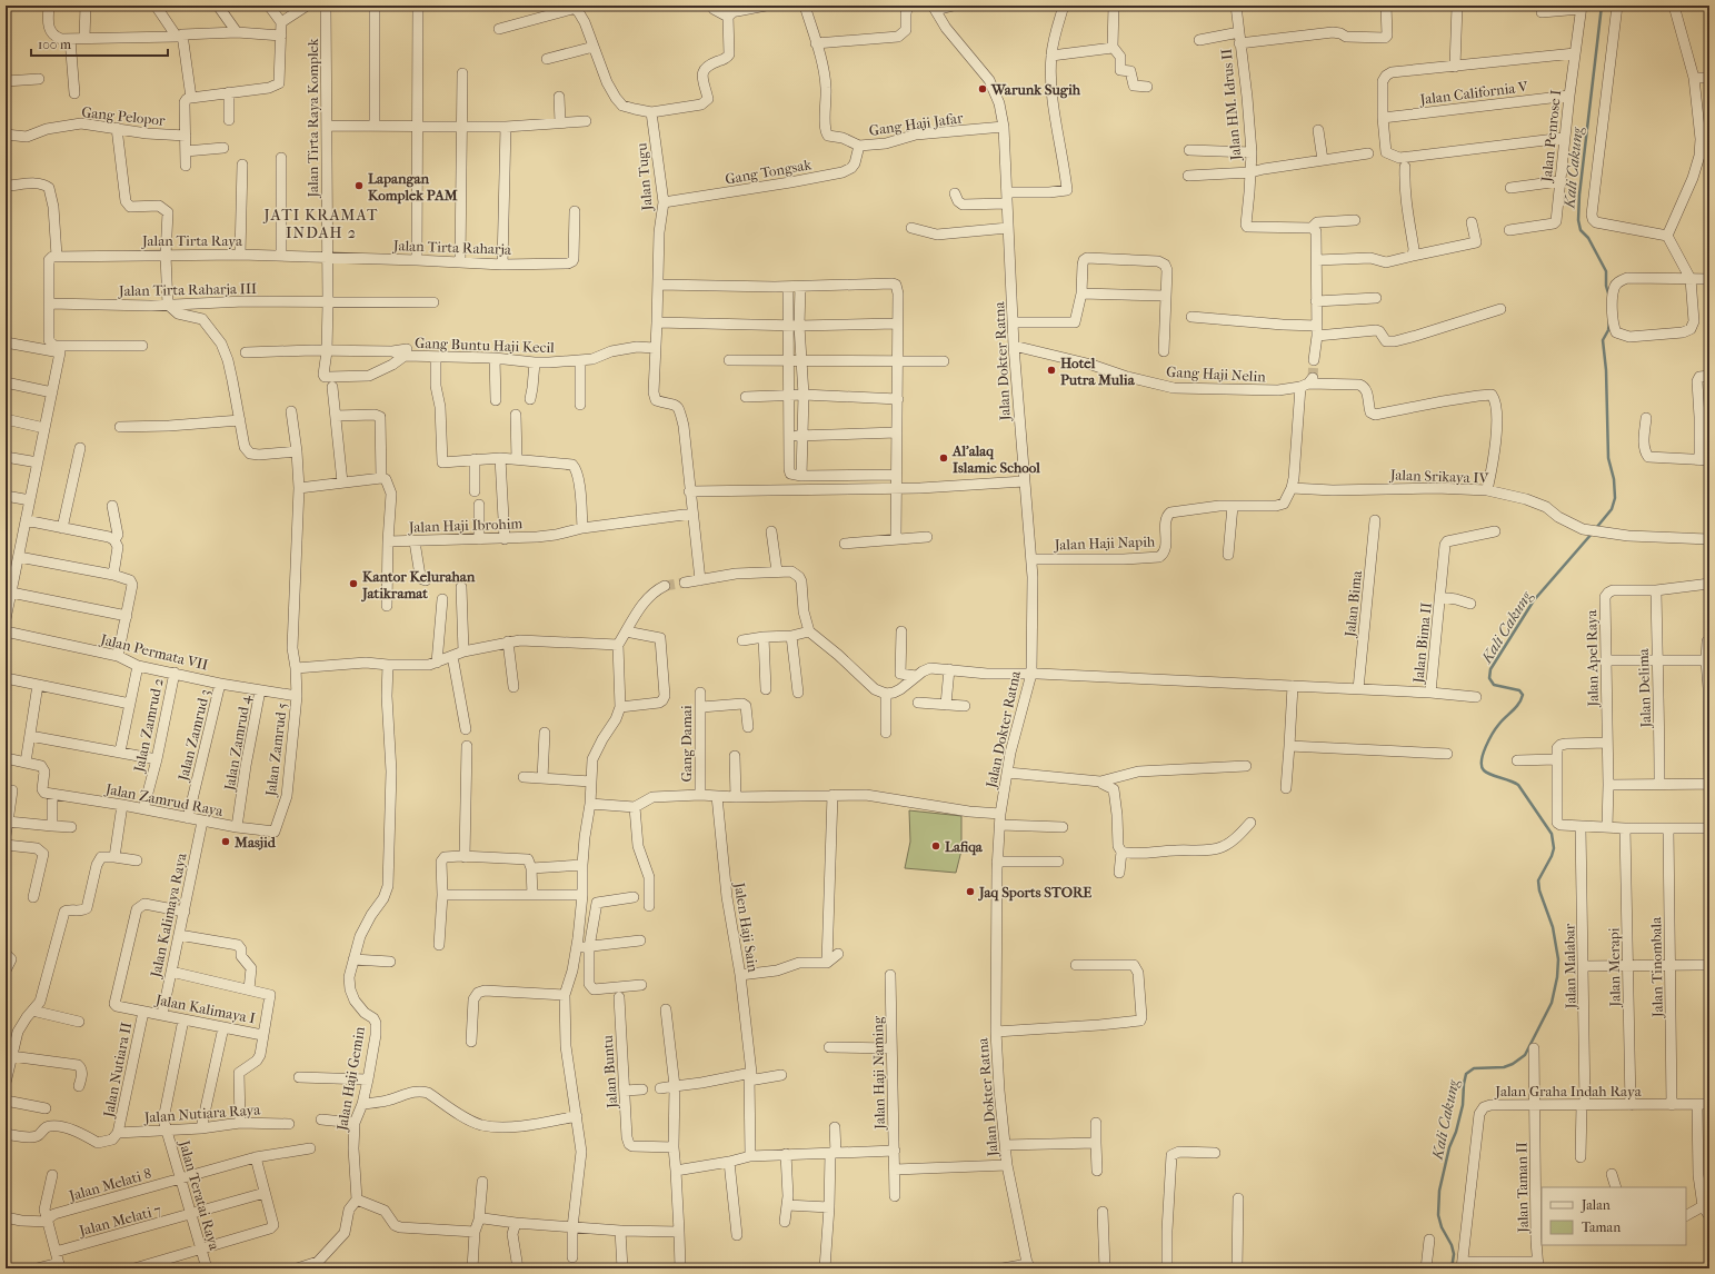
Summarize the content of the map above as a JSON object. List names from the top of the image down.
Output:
{
  "streets": {
    "street": [
      "Jalan California V",
      "Jalan HM. Idrus II",
      "Gang Pelopor",
      "Jalan Tirta Raya Komplek",
      "Gang Haji Jafar",
      "Jalan Penrose I",
      "Gang Tongsak",
      "Jalan Tugu",
      "Jalan Tirta Raya",
      "Jalan Tirta Raharja",
      "Jalan Tirta Raharja III",
      "Gang Buntu Haji Kecil",
      "Jalan Dokter Ratna",
      "Gang Haji Nelin",
      "Jalan Srikaya IV",
      "Jalan Haji Ibrohim",
      "Jalan Haji Napih",
      "Jalan Bima",
      "Jalan Bima II",
      "Jalan Permata VII",
      "Jalan Apel Raya",
      "Jalan Delima",
      "Jalan Zamrud 2",
      "Jalan Zamrud 3",
      "Jalan Zamrud 4",
      "Gang Damai",
      "Jalan Zamrud 5",
      "Jalan Zamrud Raya",
      "Jalan Kalimaya Raya",
      "Jalen Haji Sain",
      "Jalan Malabar",
      "Jalan Merapi",
      "Jalan Tinombala",
      "Jalan Kalimaya I",
      "Jalan Nutiara II",
      "Jalan Buntu",
      "Jalan Haji Naming",
      "Jalan Haji Gemin",
      "Jalan Graha Indah Raya",
      "Jalan Nutiara Raya",
      "Jalan Melati 8",
      "Jalan Taman II",
      "Jalan Teratai Raya",
      "Jalan Melati 7"
    ]
  },
  "crossings": [
    ["Jalan California V", "Jalan Penrose I"],
    ["Jalan Tirta Raya Komplek", "Jalan Tirta Raya"],
    ["Jalan Tirta Raya Komplek", "Jalan Tirta Raharja"],
    ["Jalan Tirta Raya Komplek", "Jalan Tirta Raharja III"],
    ["Jalan Tirta Raya Komplek", "Gang Buntu Haji Kecil"],
    ["Gang Haji Jafar", "Gang Tongsak"],
    ["Gang Haji Jafar", "Jalan Dokter Ratna"],
    ["Gang Tongsak", "Jalan Tugu"],
    ["Jalan Tugu", "Gang Buntu Haji Kecil"],
    ["Jalan Tirta Raya", "Jalan Tirta Raharja"],
    ["Jalan Dokter Ratna", "Gang Haji Nelin"],
    ["Jalan Dokter Ratna", "Jalan Haji Napih"],
    ["Gang Haji Nelin", "Jalan Srikaya IV"],
    ["Jalan Srikaya IV", "Jalan Haji Napih"],
    ["Jalan Permata VII", "Jalan Zamrud 2"],
    ["Jalan Permata VII", "Jalan Zamrud 3"],
    ["Jalan Permata VII", "Jalan Zamrud 4"],
    ["Jalan Permata VII", "Jalan Zamrud 5"],
    ["Jalan Apel Raya", "Jalan Delima"],
    ["Jalan Zamrud 2", "Jalan Zamrud Raya"],
    ["Jalan Zamrud 3", "Jalan Zamrud Raya"],
    ["Jalan Zamrud 4", "Jalan Zamrud Raya"],
    ["Jalan Zamrud 5", "Jalan Zamrud Raya"],
    ["Jalan Zamrud Raya", "Jalan Kalimaya Raya"],
    ["Jalan Kalimaya Raya", "Jalan Kalimaya I"],
    ["Jalan Malabar", "Jalan Graha Indah Raya"],
    ["Jalan Merapi", "Jalan Graha Indah Raya"],
    ["Jalan Tinombala", "Jalan Graha Indah Raya"],
    ["Jalan Kalimaya I", "Jalan Nutiara II"],
    ["Jalan Kalimaya I", "Jalan Teratai Raya"],
    ["Jalan Nutiara II", "Jalan Nutiara Raya"],
    ["Jalan Graha Indah Raya", "Jalan Taman II"],
    ["Jalan Nutiara Raya", "Jalan Teratai Raya"],
    ["Jalan Melati 8", "Jalan Teratai Raya"],
    ["Jalan Teratai Raya", "Jalan Melati 7"]
  ],
  "districts": ["JATI KRAMAT INDAH 2"],
  "water": ["Kali Cakung"],
  "places": [
    "Warunk Sugih",
    "Lapangan Komplek PAM",
    "Hotel Putra Mulia",
    "Al'alaq Islamic School",
    "Kantor Kelurahan Jatikramat",
    "Masjid",
    "Lafiqa",
    "Jaq Sports STORE"
  ],
  "legend": ["Jalan", "Taman"],
  "scale_bar": "100 m"
}
